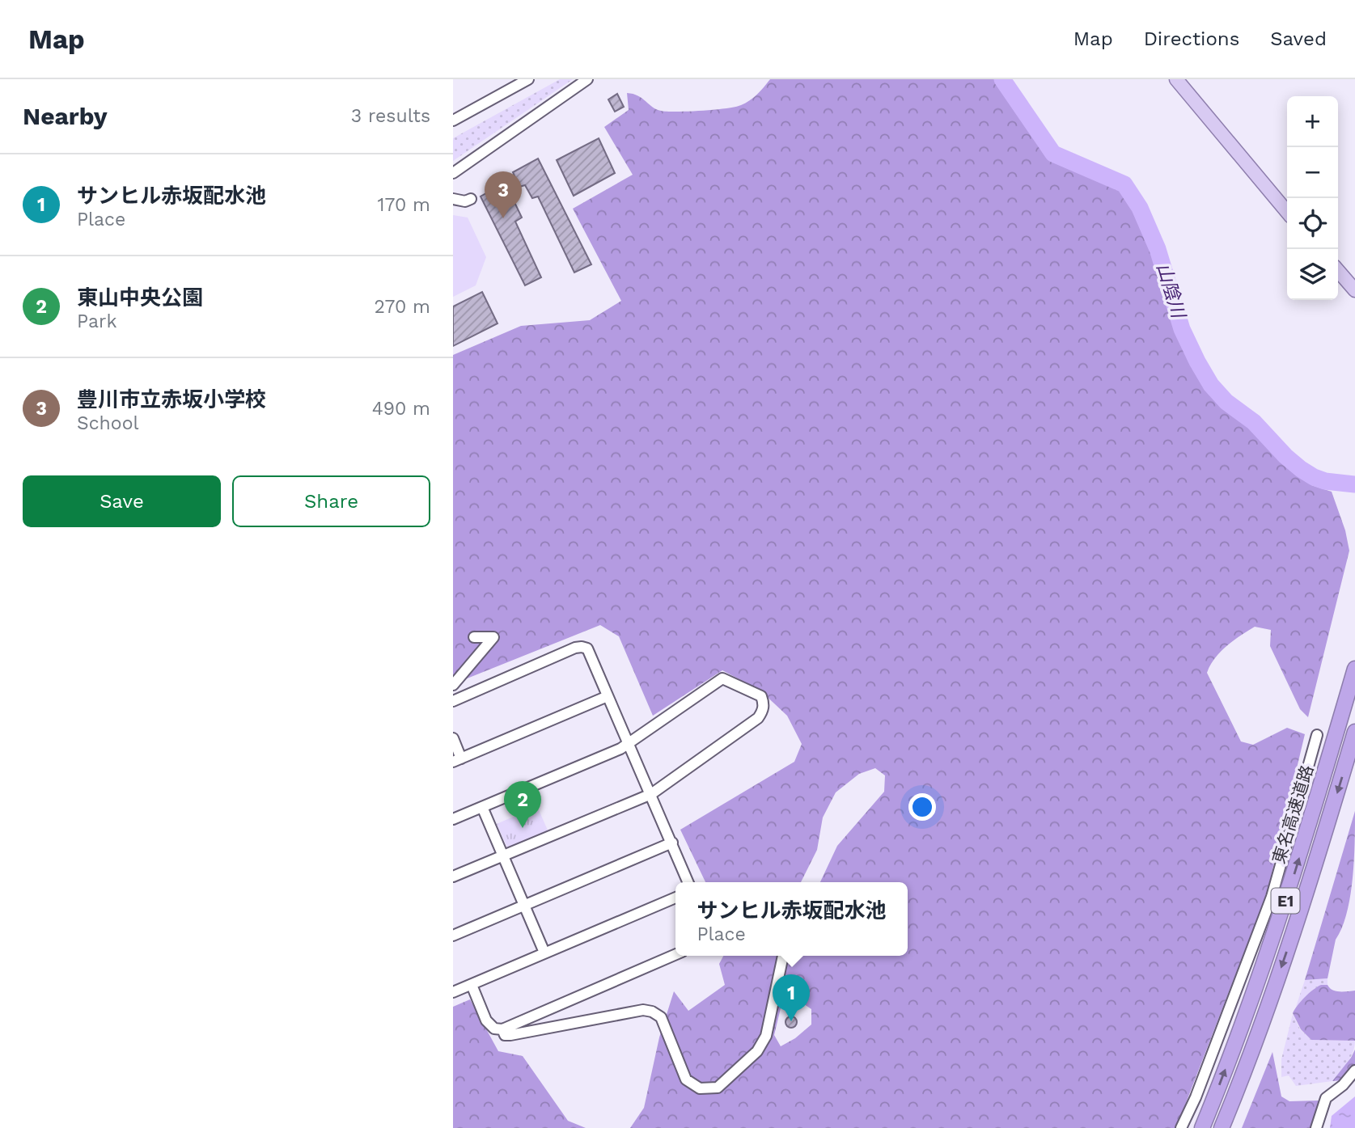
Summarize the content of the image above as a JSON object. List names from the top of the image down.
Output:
{
  "streets": {
    "highway": ["東名高速道路", "E1"]
  },
  "water": ["山陰川"],
  "page": {
    "header": "Map",
    "nav": ["Map", "Directions", "Saved"],
    "heading": ["Nearby", "3 results"],
    "map_buttons": ["+", "−"],
    "list": [
      {
        "mark": "1",
        "name": "サンヒル赤坂配水池",
        "note": "Place",
        "value": "170 m"
      },
      {
        "mark": "2",
        "name": "東山中央公園",
        "note": "Park",
        "value": "270 m"
      },
      {
        "mark": "3",
        "name": "豊川市立赤坂小学校",
        "note": "School",
        "value": "490 m"
      }
    ],
    "pins": ["3", "2", "1"],
    "buttons": ["Save", "Share"],
    "popup": ["サンヒル赤坂配水池", "Place"]
  }
}
